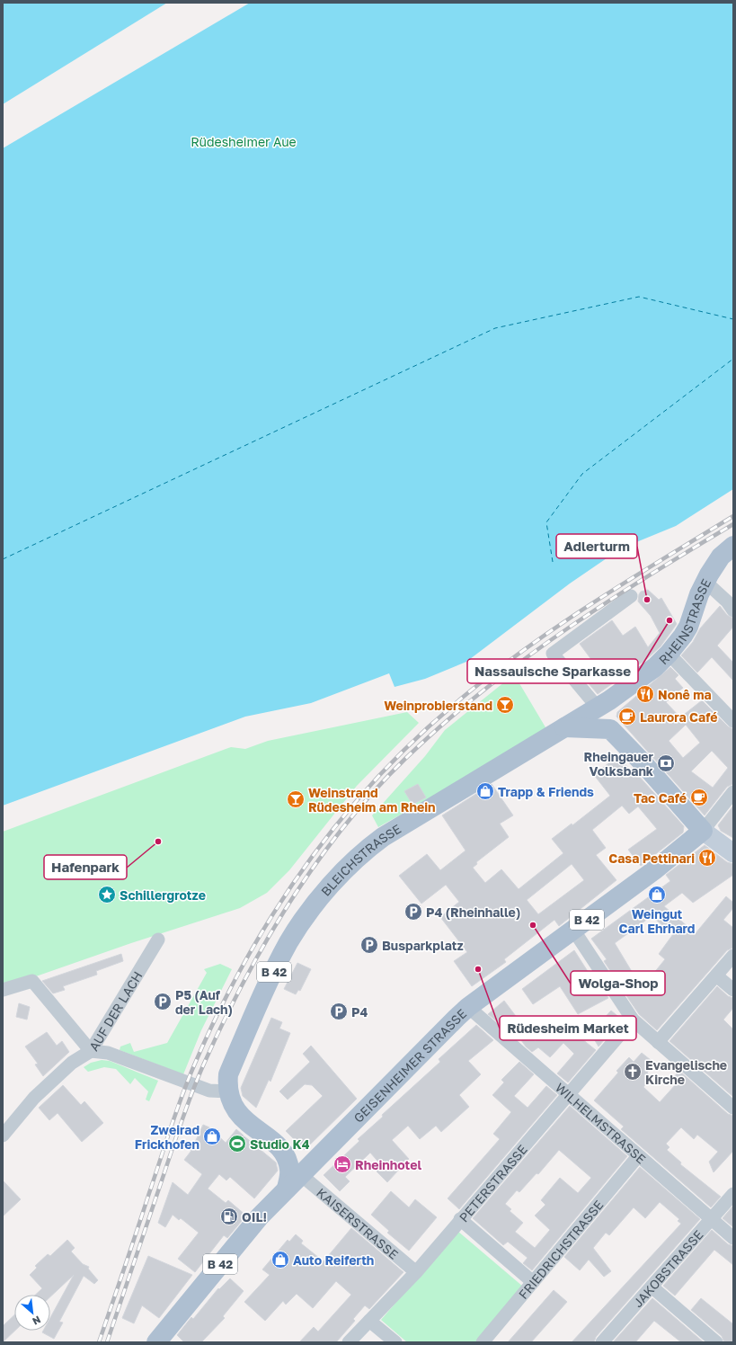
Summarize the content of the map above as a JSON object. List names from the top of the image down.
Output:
{
  "streets": {
    "main road": [
      "RHEINSTRASSE",
      "BLEICHSTRASSE",
      "B 42",
      "GEISENHEIMER STRASSE"
    ],
    "street": [
      "AUF DER LACH",
      "WILHELMSTRASSE",
      "PETERSTRASSE",
      "KAISERSTRASSE",
      "FRIEDRICHSTRASSE",
      "JAKOBSTRASSE"
    ]
  },
  "crossings": [
    ["RHEINSTRASSE", "BLEICHSTRASSE"],
    ["BLEICHSTRASSE", "B 42"],
    ["B 42", "GEISENHEIMER STRASSE"],
    ["GEISENHEIMER STRASSE", "WILHELMSTRASSE"],
    ["GEISENHEIMER STRASSE", "KAISERSTRASSE"],
    ["WILHELMSTRASSE", "PETERSTRASSE"],
    ["WILHELMSTRASSE", "FRIEDRICHSTRASSE"],
    ["WILHELMSTRASSE", "JAKOBSTRASSE"],
    ["PETERSTRASSE", "KAISERSTRASSE"]
  ],
  "parks": ["Rüdesheimer Aue"],
  "places": {
    "other": [
      "Adlerturm",
      "Nassauische Sparkasse",
      "Hafenpark",
      "Wolga-Shop",
      "Rüdesheim Market"
    ],
    "restaurant": ["Nonê ma", "Casa Pettinari"],
    "bar": ["Weinprobierstand", "Weinstrand Rüdesheim am Rhein"],
    "cafe": ["Laurora Café", "Tac Café"],
    "bank": ["Rheingauer Volksbank"],
    "shop": [
      "Trapp & Friends",
      "Weingut Carl Ehrhard",
      "Zweirad Frickhofen",
      "Auto Reiferth"
    ],
    "place": ["Schillergrotze"],
    "parking": [
      "P4 (Rheinhalle)",
      "Busparkplatz",
      "P5 (Auf der Lach)",
      "P4"
    ],
    "church": ["Evangelische Kirche"],
    "sports": ["Studio K4"],
    "hotel": ["Rheinhotel"],
    "fuel station": ["OIL!"]
  },
  "north": "bottom right"
}
